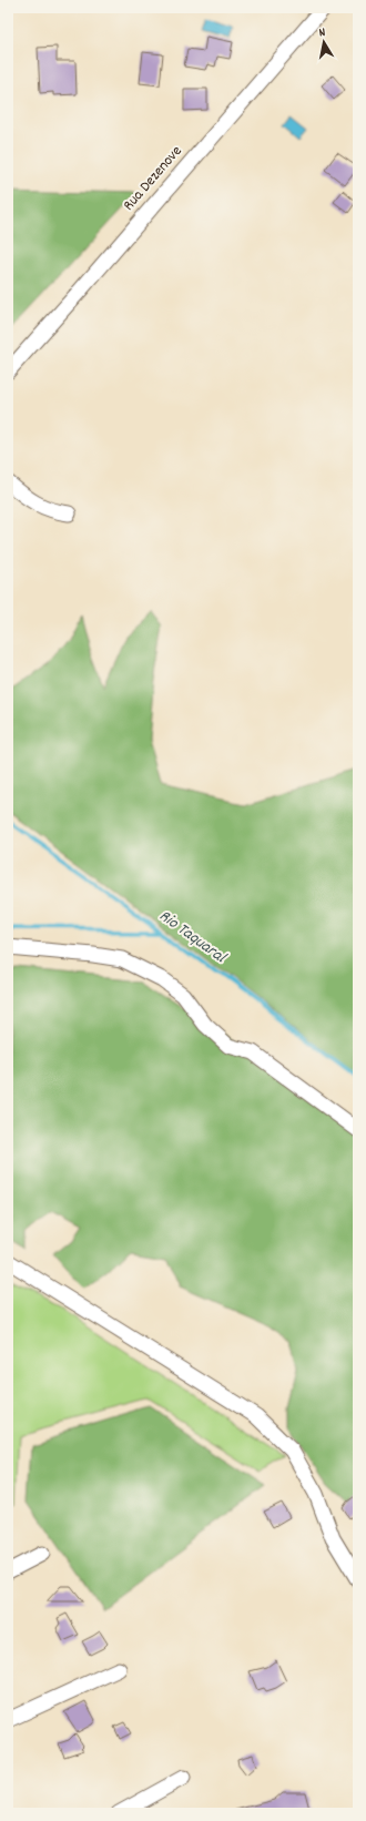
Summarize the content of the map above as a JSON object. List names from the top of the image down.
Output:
{
  "streets": {
    "street": ["Rua Dezenove"]
  },
  "water": ["Rio Taquaral"],
  "north": "top"
}
